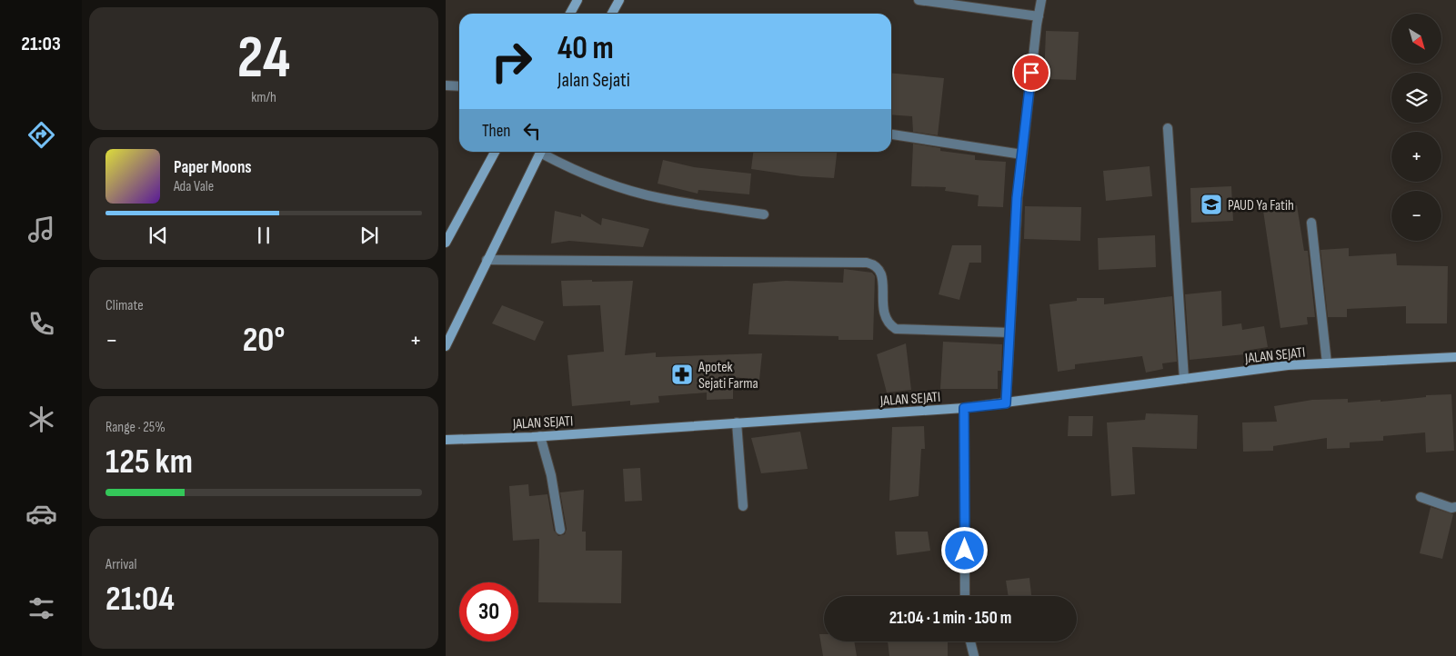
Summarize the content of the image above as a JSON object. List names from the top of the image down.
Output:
{
  "streets": {
    "main road": ["JALAN SEJATI"]
  },
  "places": {
    "school or university": ["PAUD Ya Fatih"],
    "pharmacy": ["Apotek Sejati Farma"]
  },
  "north": "bottom right",
  "page": {
    "tabs": "21:03",
    "tile": [
      ["24", "km/h"],
      "Climate",
      ["Range · 25%", "125 km"],
      ["Arrival", "21:04"]
    ],
    "map_buttons": ["+", "−"],
    "turn": ["40 m", "Jalan Sejati"],
    "then": "Then",
    "song": ["Paper Moons", "Ada Vale"],
    "heat": ["−", "20°", "+"],
    "limit": "30",
    "trip": "21:04 · 1 min · 150 m"
  }
}
